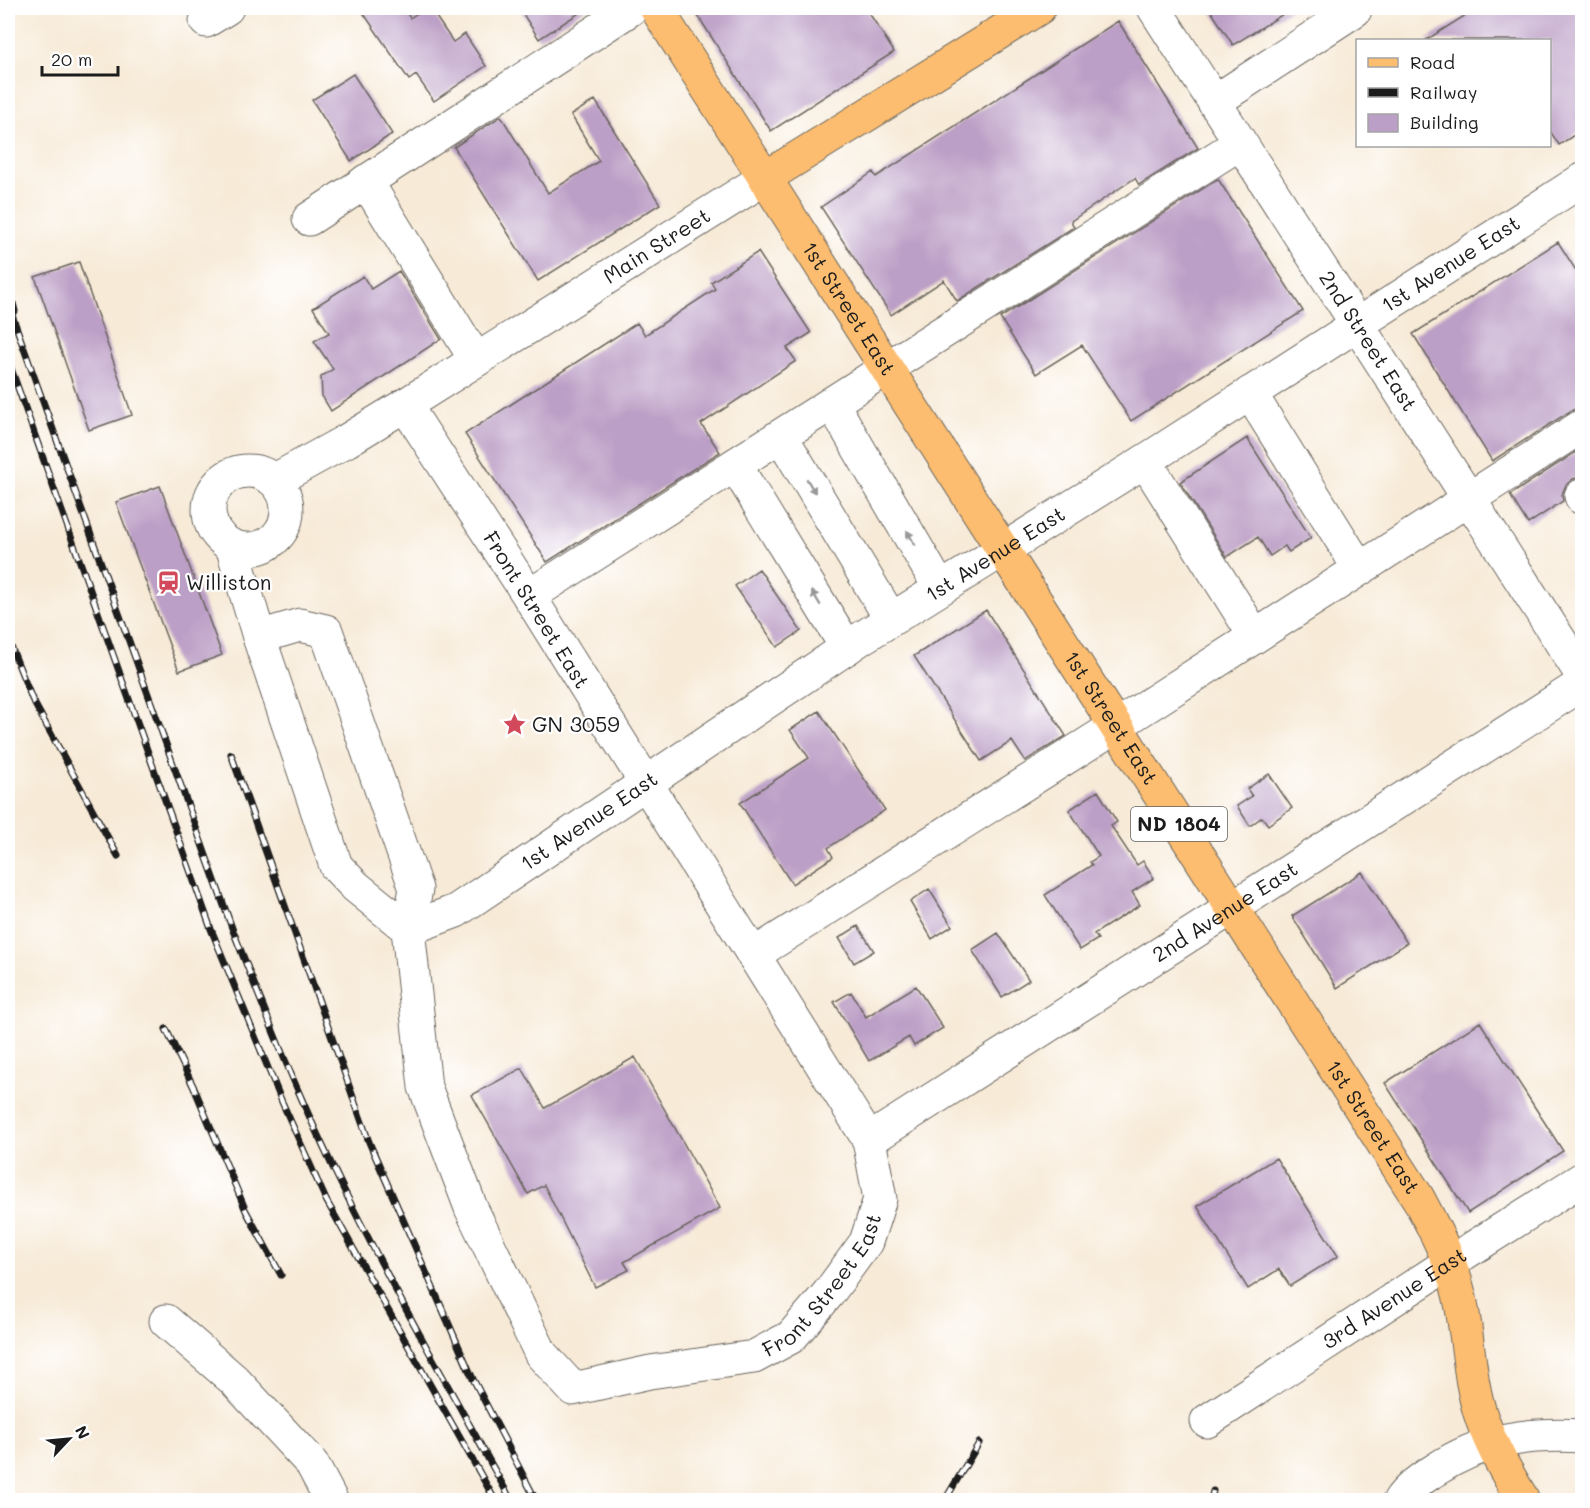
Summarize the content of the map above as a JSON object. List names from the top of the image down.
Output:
{
  "streets": {
    "main road": ["Main Street", "1st Street East", "ND 1804"],
    "street": [
      "1st Avenue East",
      "2nd Street East",
      "Front Street East",
      "2nd Avenue East",
      "3rd Avenue East"
    ]
  },
  "crossings": [
    ["Main Street", "1st Street East"],
    ["Main Street", "Front Street East"],
    ["1st Avenue East", "1st Street East"],
    ["1st Avenue East", "2nd Street East"],
    ["1st Avenue East", "Front Street East"],
    ["1st Street East", "2nd Avenue East"],
    ["1st Street East", "3rd Avenue East"],
    ["Front Street East", "2nd Avenue East"]
  ],
  "places": {
    "station": ["Williston"],
    "place": ["GN 3059"]
  },
  "legend": ["Road", "Railway", "Building"],
  "scale_bar": "20 m",
  "north": "top right"
}
